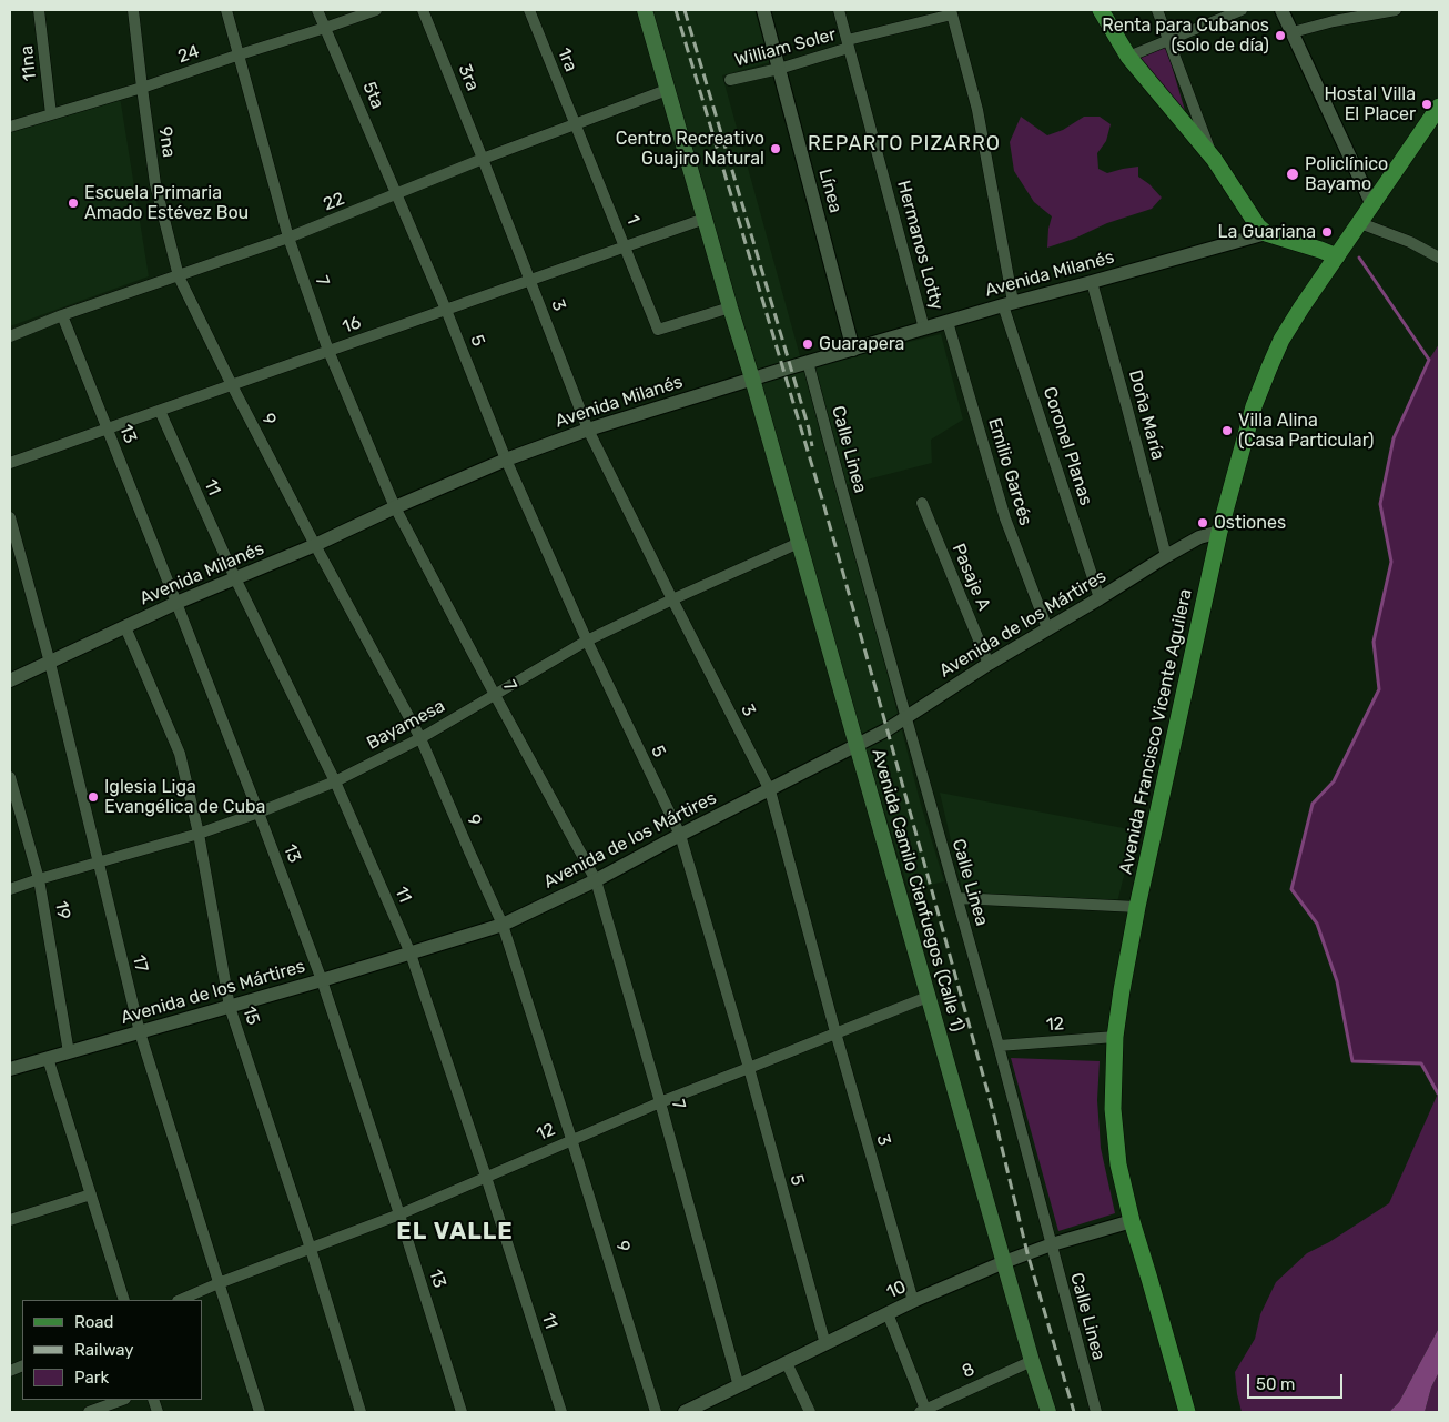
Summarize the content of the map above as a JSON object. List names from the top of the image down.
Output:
{
  "streets": {
    "main road": ["Avenida Francisco Vicente Aguilera", "Avenida Camilo Cienfuegos (Calle 1)"],
    "street": [
      "William Soler",
      "24",
      "1ra",
      "11na",
      "3ra",
      "5ta",
      "9na",
      "Línea",
      "22",
      "1",
      "Hermanos Lotty",
      "Avenida Milanés",
      "7",
      "3",
      "16",
      "5",
      "Doña María",
      "9",
      "13",
      "Coronel Planas",
      "Calle Linea",
      "Emilio Garcés",
      "11",
      "Pasaje A",
      "Avenida de los Mártires",
      "Bayamesa",
      "19",
      "17",
      "15",
      "12",
      "10",
      "8"
    ]
  },
  "crossings": [
    ["William Soler", "Línea"],
    ["William Soler", "Hermanos Lotty"],
    ["William Soler", "Coronel Planas"],
    ["24", "11na"],
    ["24", "5ta"],
    ["24", "9na"],
    ["24", "7"],
    ["1ra", "22"],
    ["1ra", "1"],
    ["3ra", "22"],
    ["3ra", "3"],
    ["5ta", "22"],
    ["5ta", "5"],
    ["9na", "22"],
    ["9na", "9"],
    ["Línea", "Avenida Milanés"],
    ["22", "1"],
    ["22", "7"],
    ["22", "3"],
    ["22", "5"],
    ["22", "9"],
    ["22", "13"],
    ["22", "Avenida Camilo Cienfuegos (Calle 1)"],
    ["1", "16"],
    ["1", "Avenida Camilo Cienfuegos (Calle 1)"],
    ["Hermanos Lotty", "Avenida Milanés"],
    ["Avenida Milanés", "7"],
    ["Avenida Milanés", "3"],
    ["Avenida Milanés", "5"],
    ["Avenida Milanés", "Doña María"],
    ["Avenida Milanés", "9"],
    ["Avenida Milanés", "13"],
    ["Avenida Milanés", "Coronel Planas"],
    ["Avenida Milanés", "Calle Linea"],
    ["Avenida Milanés", "Emilio Garcés"],
    ["Avenida Milanés", "11"],
    ["Avenida Milanés", "Avenida Camilo Cienfuegos (Calle 1)"],
    ["Avenida Milanés", "17"],
    ["Avenida Milanés", "15"],
    ["7", "16"],
    ["7", "Avenida de los Mártires"],
    ["7", "Bayamesa"],
    ["7", "12"],
    ["7", "10"],
    ["3", "16"],
    ["3", "Avenida de los Mártires"],
    ["3", "Bayamesa"],
    ["3", "12"],
    ["3", "10"],
    ["16", "5"],
    ["16", "9"],
    ["16", "13"],
    ["16", "11"],
    ["16", "Avenida Camilo Cienfuegos (Calle 1)"],
    ["5", "Avenida de los Mártires"],
    ["5", "Bayamesa"],
    ["5", "12"],
    ["5", "10"],
    ["Doña María", "Avenida de los Mártires"],
    ["9", "Avenida de los Mártires"],
    ["9", "Bayamesa"],
    ["9", "12"],
    ["13", "Avenida de los Mártires"],
    ["13", "Bayamesa"],
    ["13", "12"],
    ["Coronel Planas", "Avenida de los Mártires"],
    ["Calle Linea", "Avenida de los Mártires"],
    ["Calle Linea", "12"],
    ["Calle Linea", "10"],
    ["Emilio Garcés", "Avenida de los Mártires"],
    ["11", "Avenida de los Mártires"],
    ["11", "Bayamesa"],
    ["11", "12"],
    ["Pasaje A", "Avenida de los Mártires"],
    ["Avenida de los Mártires", "Avenida Francisco Vicente Aguilera"],
    ["Avenida de los Mártires", "Avenida Camilo Cienfuegos (Calle 1)"],
    ["Avenida de los Mártires", "19"],
    ["Avenida de los Mártires", "17"],
    ["Avenida de los Mártires", "15"],
    ["Bayamesa", "Avenida Camilo Cienfuegos (Calle 1)"],
    ["Bayamesa", "19"],
    ["Bayamesa", "17"],
    ["Bayamesa", "15"],
    ["Avenida Francisco Vicente Aguilera", "12"],
    ["Avenida Francisco Vicente Aguilera", "10"],
    ["Avenida Camilo Cienfuegos (Calle 1)", "12"],
    ["Avenida Camilo Cienfuegos (Calle 1)", "10"],
    ["Avenida Camilo Cienfuegos (Calle 1)", "8"],
    ["17", "12"],
    ["15", "12"]
  ],
  "districts": ["REPARTO PIZARRO", "EL VALLE"],
  "places": [
    "Renta para Cubanos (solo de día)",
    "Hostal Villa El Placer",
    "Centro Recreativo Guajiro Natural",
    "Policlínico Bayamo",
    "Escuela Primaria Amado Estévez Bou",
    "La Guariana",
    "Guarapera",
    "Villa Alina (Casa Particular)",
    "Ostiones",
    "Iglesia Liga Evangélica de Cuba"
  ],
  "legend": ["Road", "Railway", "Park"],
  "scale_bar": "50 m"
}
